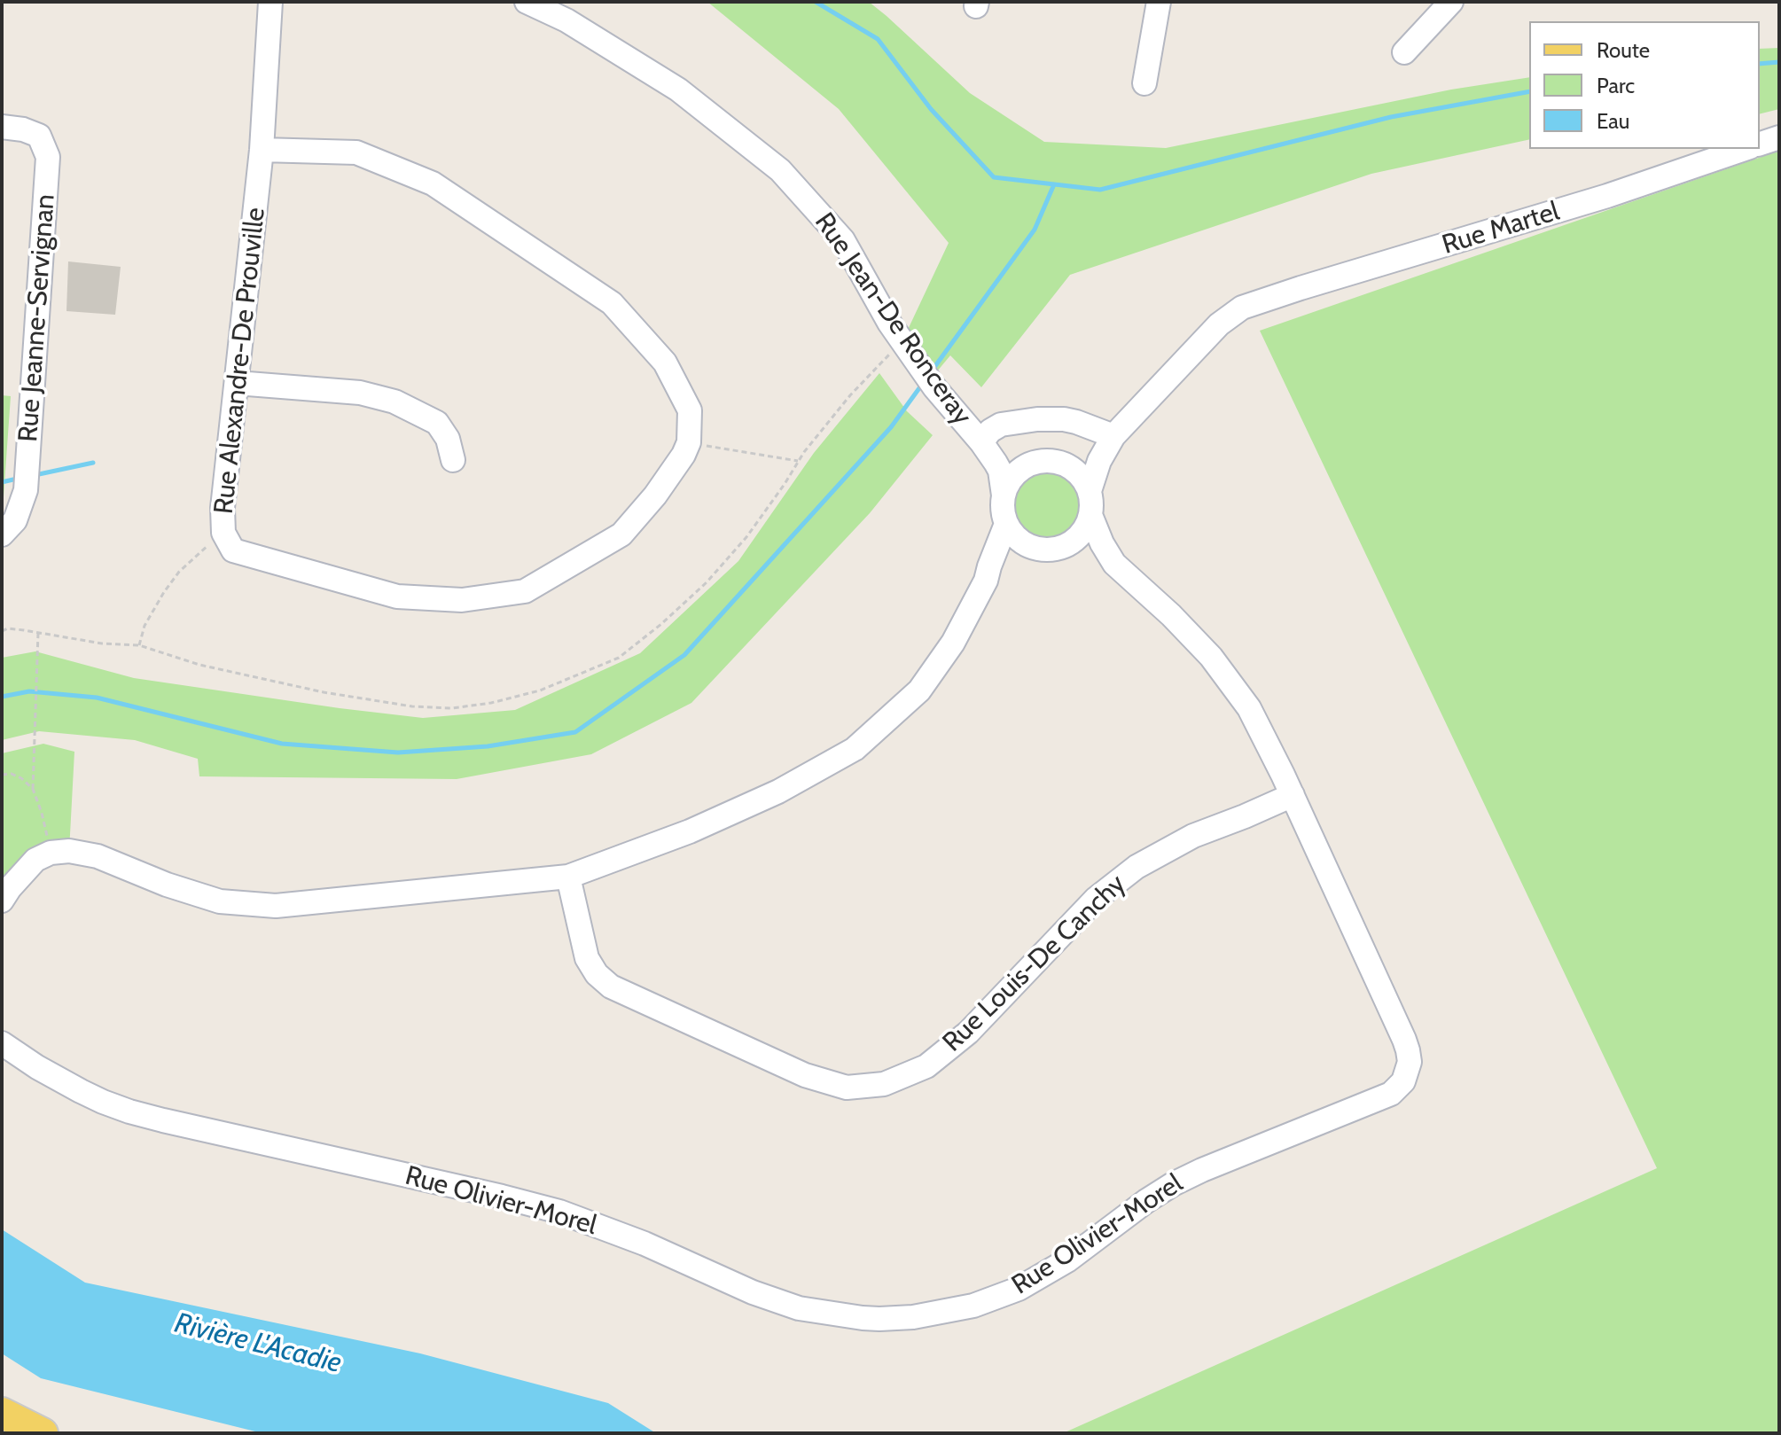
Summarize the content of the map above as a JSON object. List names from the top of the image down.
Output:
{
  "streets": {
    "street": [
      "Rue Martel",
      "Rue Jeanne-Servignan",
      "Rue Jean-De Ronceray",
      "Rue Alexandre-De Prouville",
      "Rue Louis-De Canchy",
      "Rue Olivier-Morel"
    ]
  },
  "crossings": [
    ["Rue Jean-De Ronceray", "Rue Olivier-Morel"],
    ["Rue Louis-De Canchy", "Rue Olivier-Morel"]
  ],
  "water": ["Rivière L'Acadie"],
  "legend": ["Route", "Parc", "Eau"]
}
